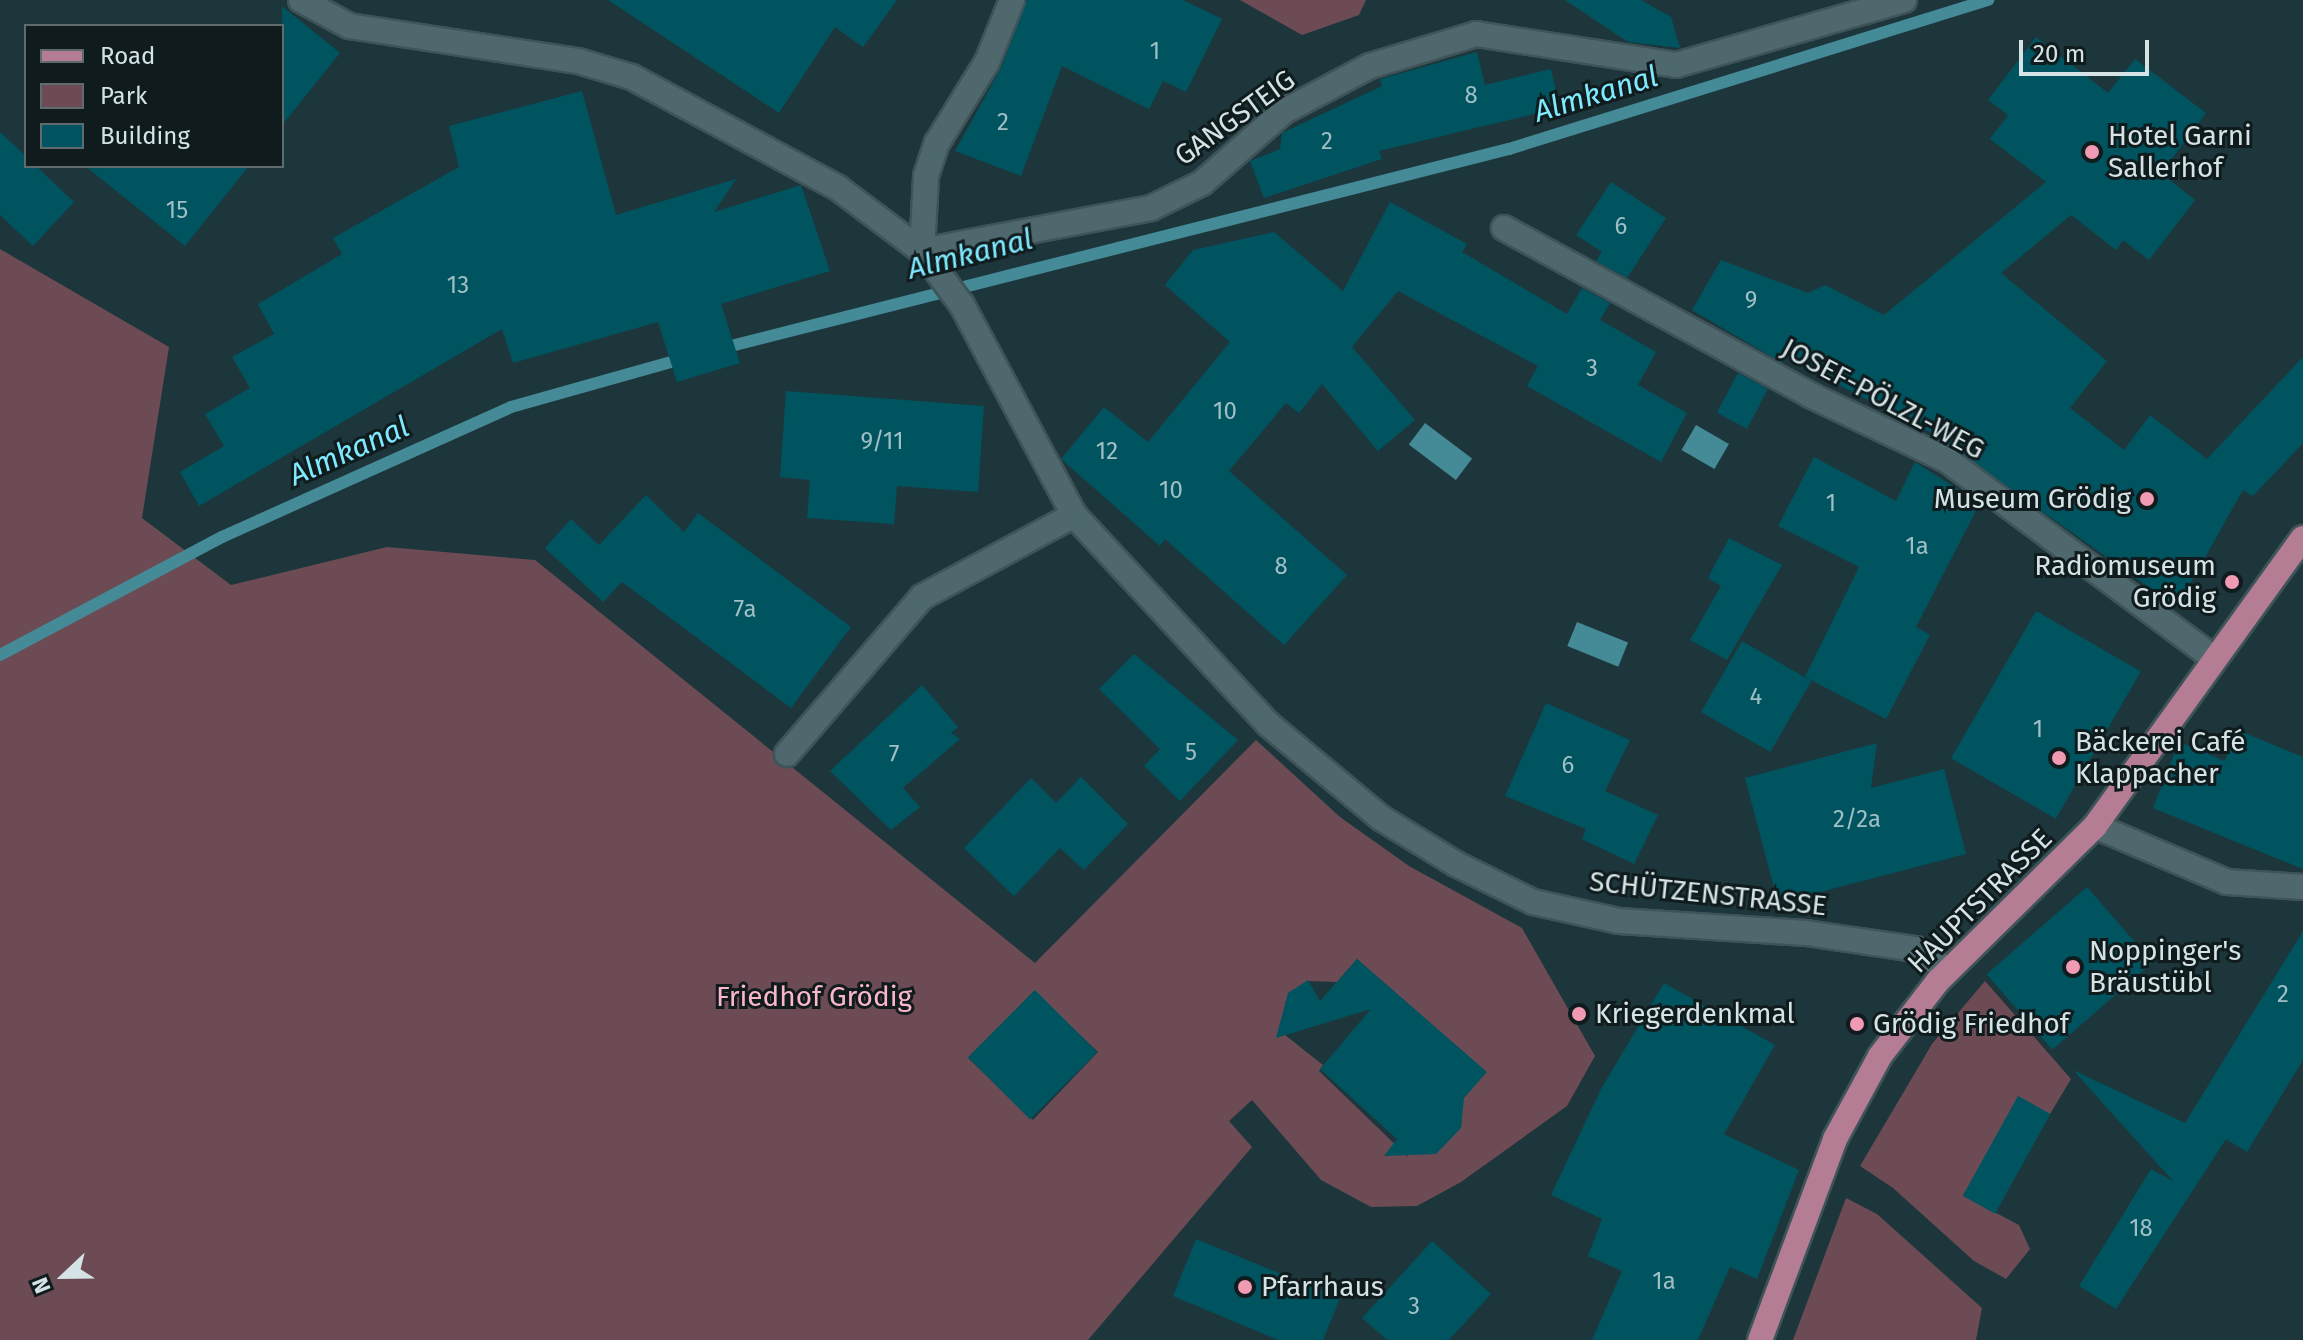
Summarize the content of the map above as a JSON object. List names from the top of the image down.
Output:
{
  "streets": {
    "main road": ["HAUPTSTRASSE"],
    "street": ["GANGSTEIG", "JOSEF-PÖLZL-WEG", "SCHÜTZENSTRASSE"]
  },
  "crossings": [
    ["GANGSTEIG", "SCHÜTZENSTRASSE"],
    ["JOSEF-PÖLZL-WEG", "HAUPTSTRASSE"],
    ["SCHÜTZENSTRASSE", "HAUPTSTRASSE"]
  ],
  "water": ["Almkanal"],
  "parks": ["Friedhof Grödig"],
  "places": [
    "Hotel Garni Sallerhof",
    "Museum Grödig",
    "Radiomuseum Grödig",
    "Bäckerei Café Klappacher",
    "Noppinger's Bräustübl",
    "Kriegerdenkmal",
    "Grödig Friedhof",
    "Pfarrhaus"
  ],
  "house_numbers": [
    "1",
    "8",
    "2",
    "2",
    "15",
    "6",
    "13",
    "9",
    "3",
    "10",
    "9/11",
    "12",
    "10",
    "1",
    "1a",
    "8",
    "7a",
    "4",
    "1",
    "5",
    "7",
    "6",
    "2/2a",
    "2",
    "18",
    "1a",
    "3"
  ],
  "legend": ["Road", "Park", "Building"],
  "scale_bar": "20 m",
  "north": "left"
}
